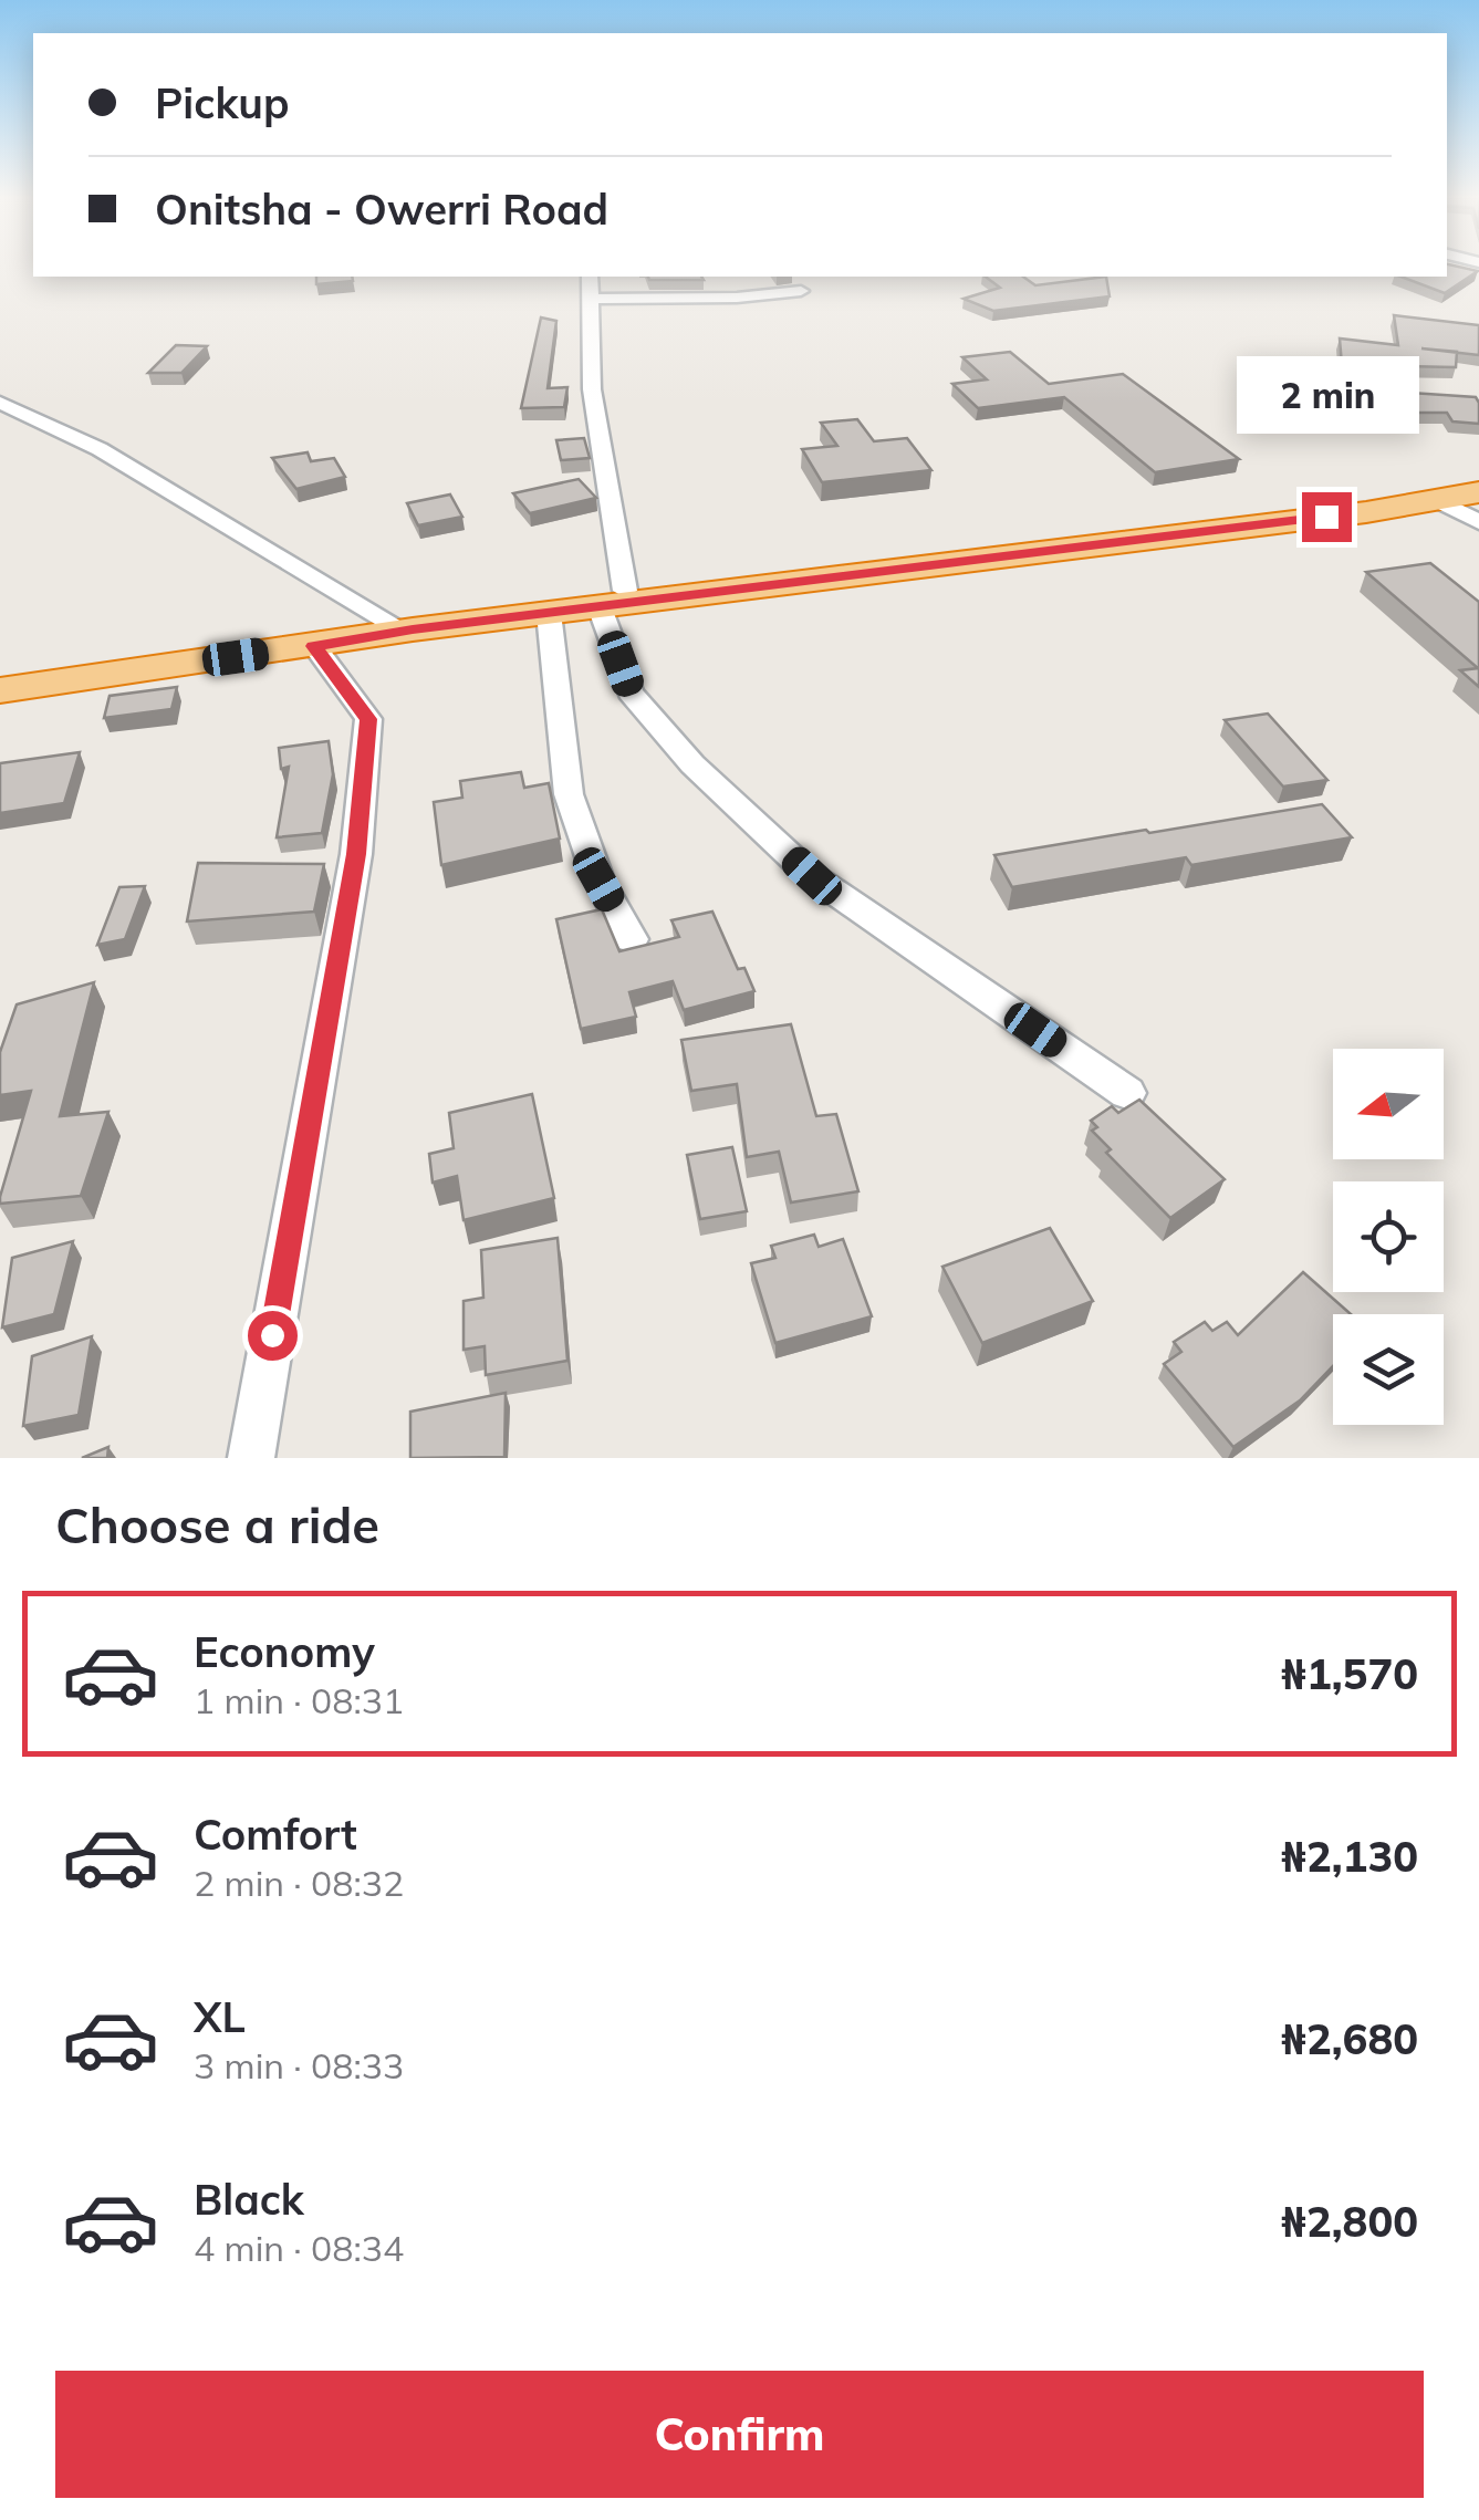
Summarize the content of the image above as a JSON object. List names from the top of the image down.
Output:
{
  "north": "left",
  "page": {
    "banner": ["Pickup", "Onitsha - Owerri Road"],
    "bubble": "2 min",
    "heading": "Choose a ride",
    "list": [
      {
        "name": "Economy",
        "note": "1 min · 08:31",
        "value": "₦1,570"
      },
      {
        "name": "Comfort",
        "note": "2 min · 08:32",
        "value": "₦2,130"
      },
      {
        "name": "XL",
        "note": "3 min · 08:33",
        "value": "₦2,680"
      },
      {
        "name": "Black",
        "note": "4 min · 08:34",
        "value": "₦2,800"
      }
    ],
    "buttons": "Confirm"
  }
}
